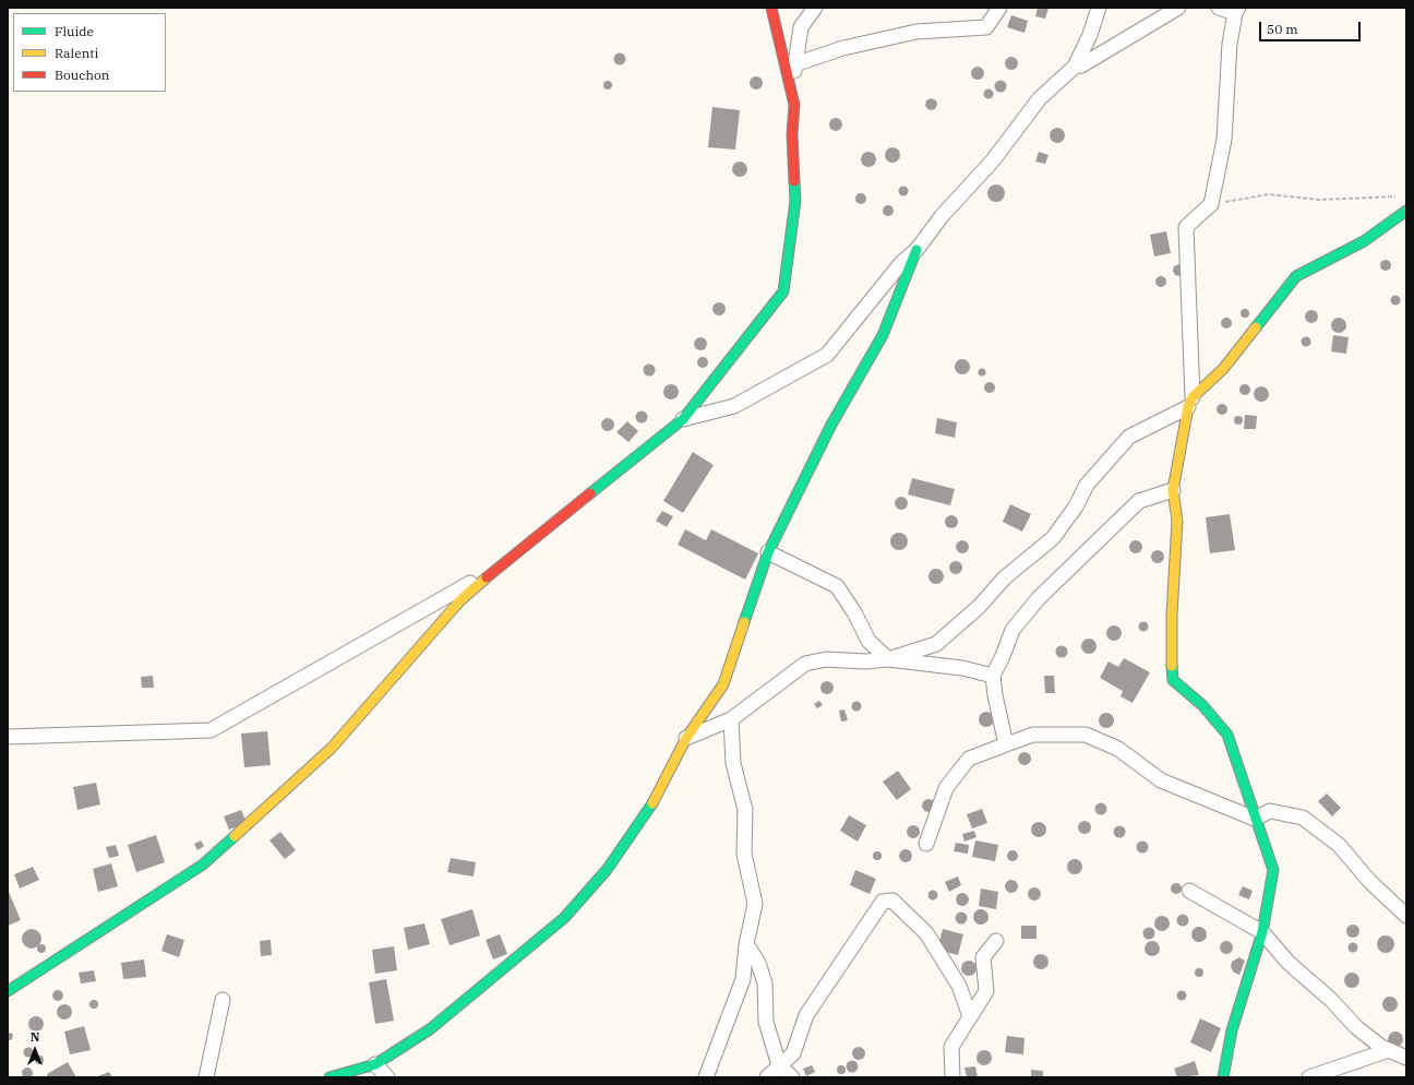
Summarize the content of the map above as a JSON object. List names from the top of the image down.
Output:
{
  "legend": ["Fluide", "Ralenti", "Bouchon"],
  "scale_bar": "50 m",
  "north": "top"
}
